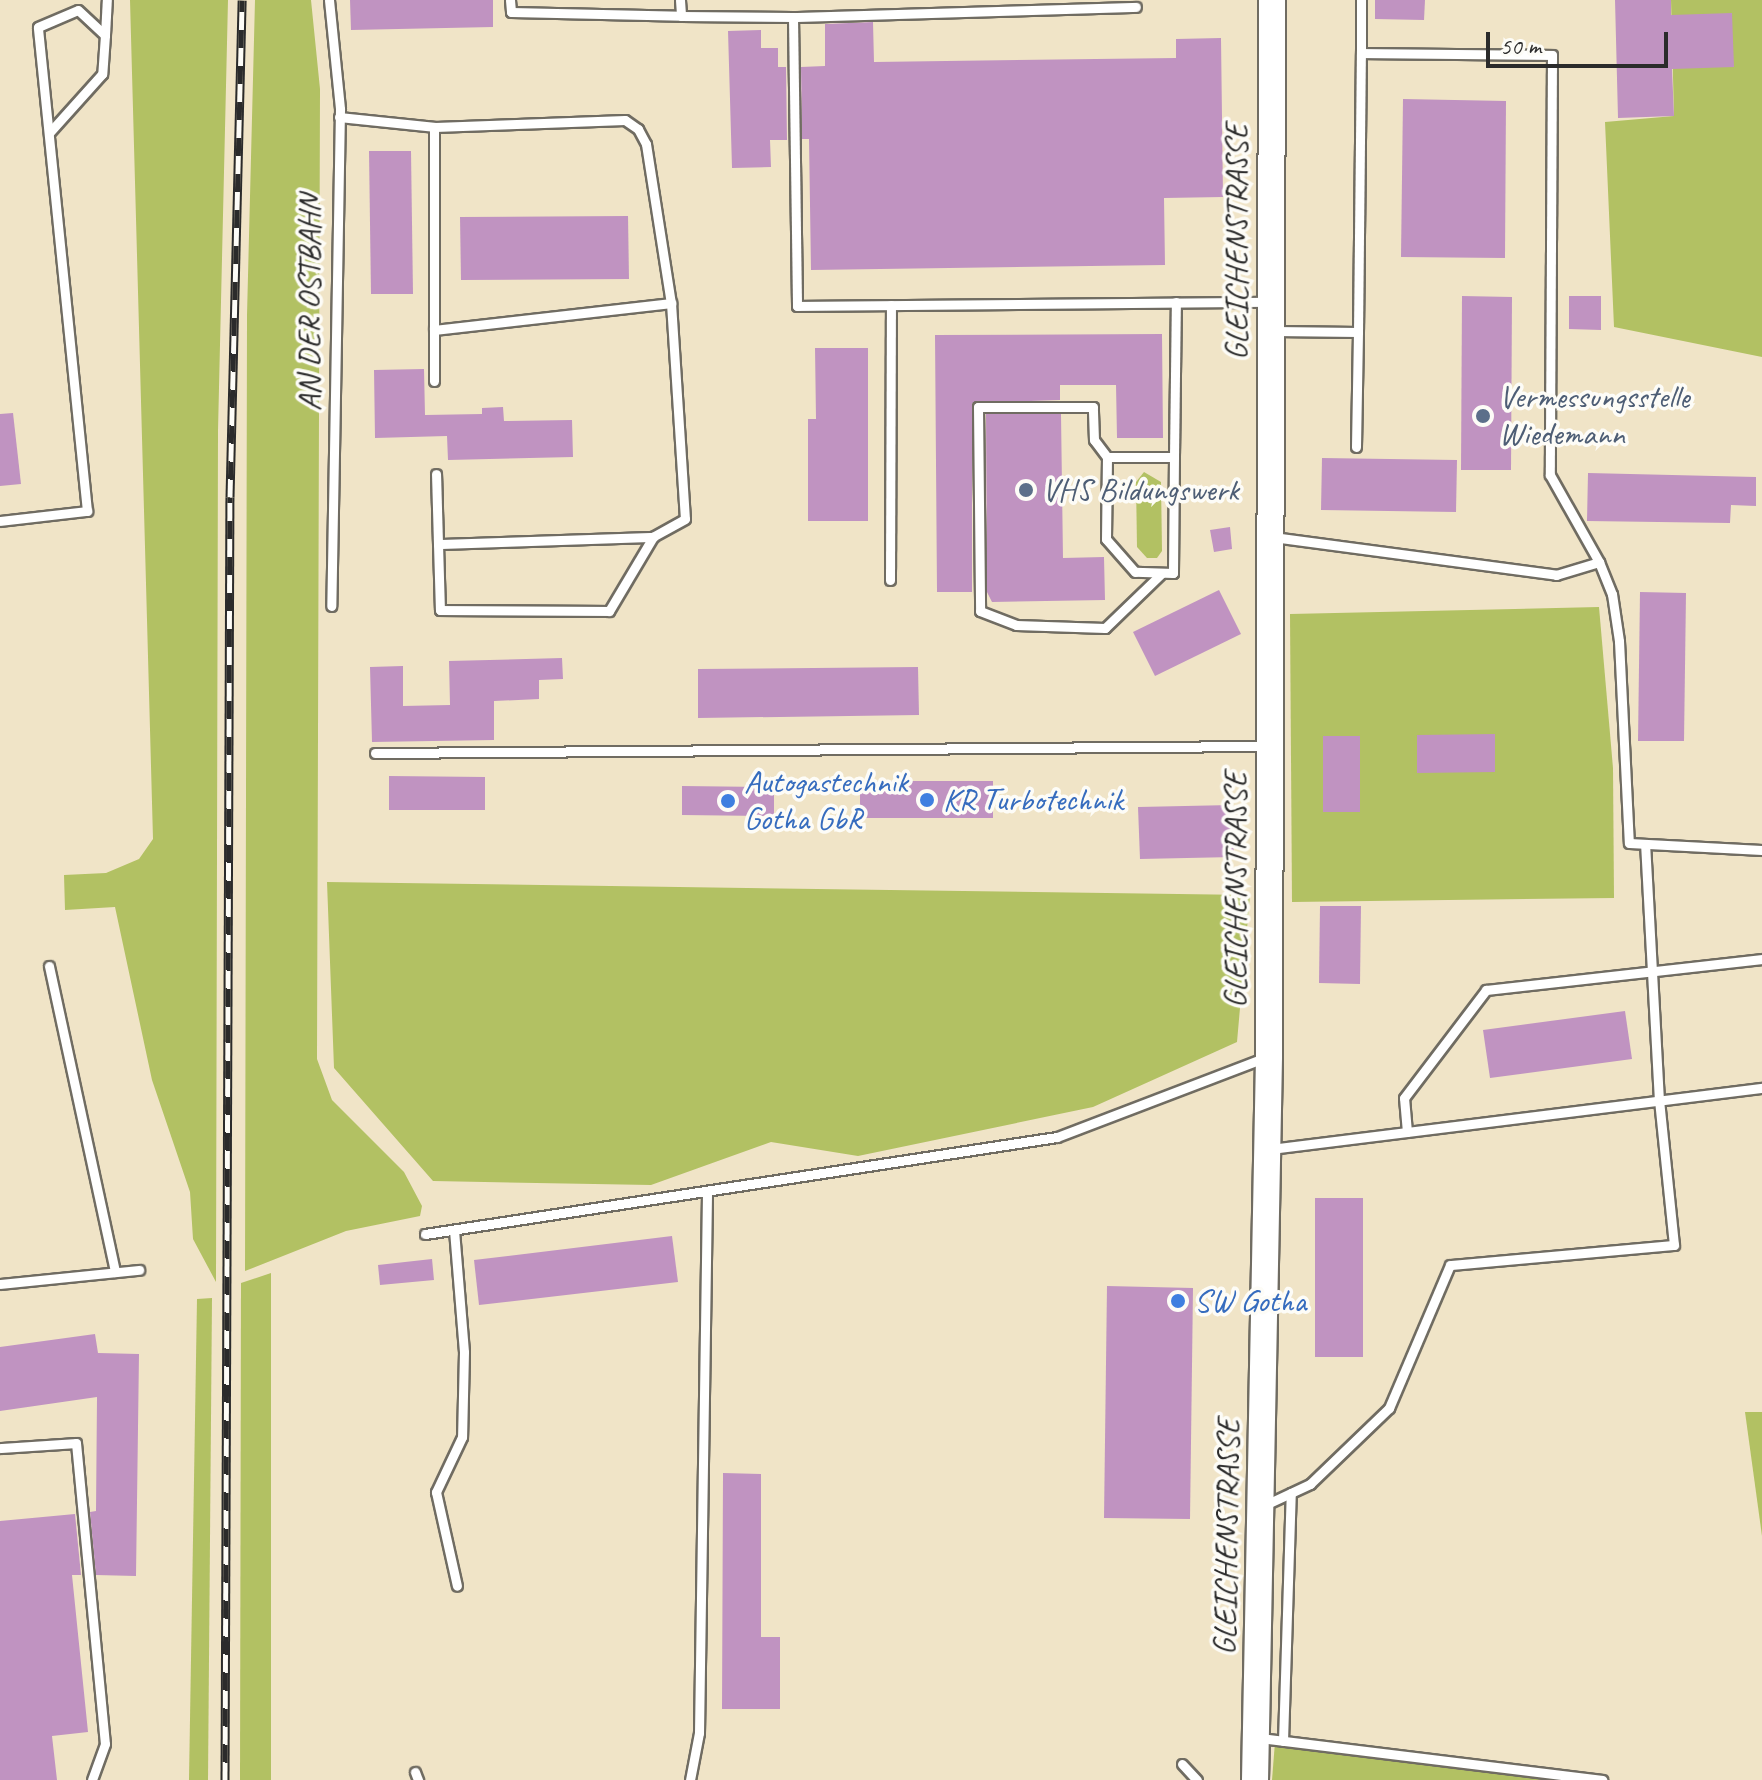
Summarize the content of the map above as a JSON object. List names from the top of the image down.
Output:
{
  "streets": {
    "street": ["GLEICHENSTRASSE"],
    "lane": ["AN DER OSTBAHN"]
  },
  "places": [
    "Vermessungsstelle Wiedemann",
    "VHS Bildungswerk",
    "KR Turbotechnik",
    "Autogastechnik Gotha GbR",
    "SW Gotha"
  ],
  "scale_bar": "50 m"
}
